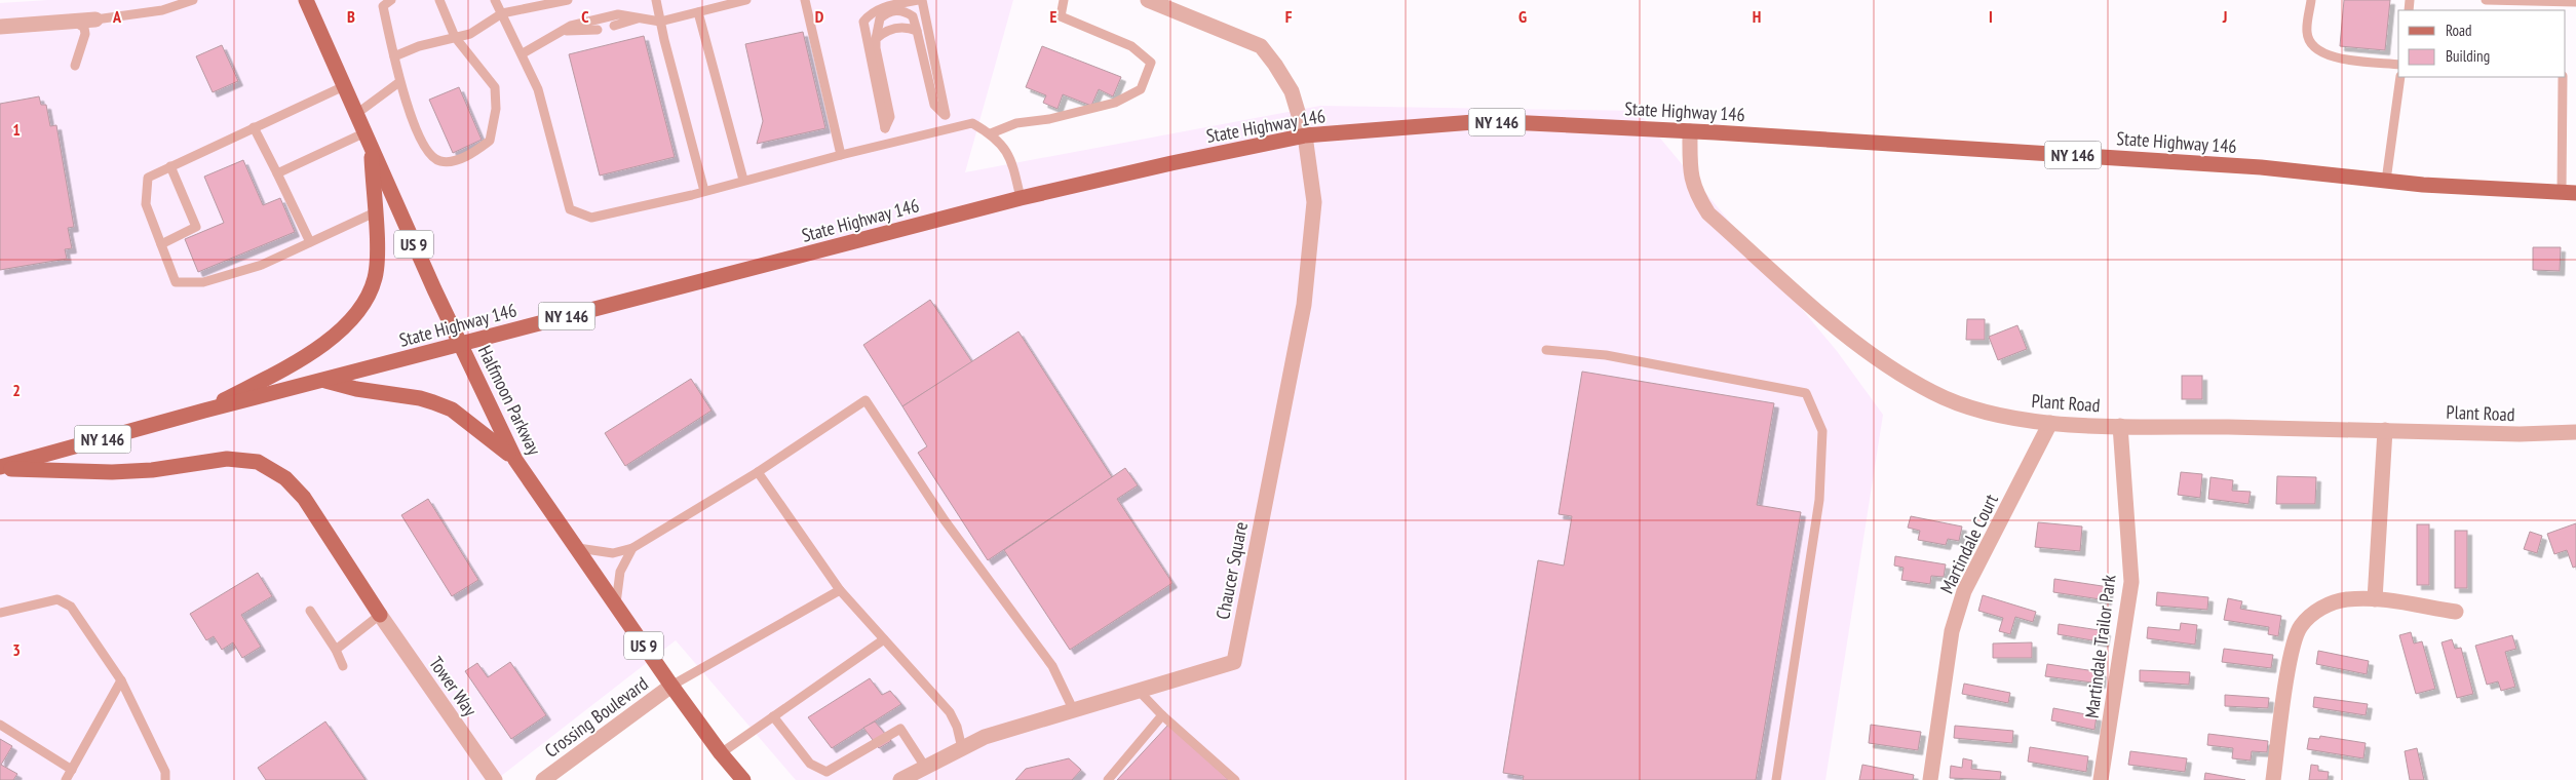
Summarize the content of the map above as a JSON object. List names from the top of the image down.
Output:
{
  "streets": {
    "main road": [
      "State Highway 146",
      "NY 146",
      "US 9",
      "Halfmoon Parkway"
    ],
    "street": [
      "Plant Road",
      "Martindale Court",
      "Chaucer Square",
      "Martindale Trailor Park",
      "Tower Way",
      "Crossing Boulevard"
    ]
  },
  "crossings": [
    ["State Highway 146", "Halfmoon Parkway"],
    ["State Highway 146", "Plant Road"],
    ["State Highway 146", "Chaucer Square"],
    ["Halfmoon Parkway", "Crossing Boulevard"],
    ["Plant Road", "Martindale Court"],
    ["Plant Road", "Martindale Trailor Park"]
  ],
  "legend": ["Road", "Building"],
  "grid": {
    "columns": [
      "A",
      "B",
      "C",
      "D",
      "E",
      "F",
      "G",
      "H",
      "I",
      "J"
    ],
    "rows": ["1", "2", "3"]
  }
}
